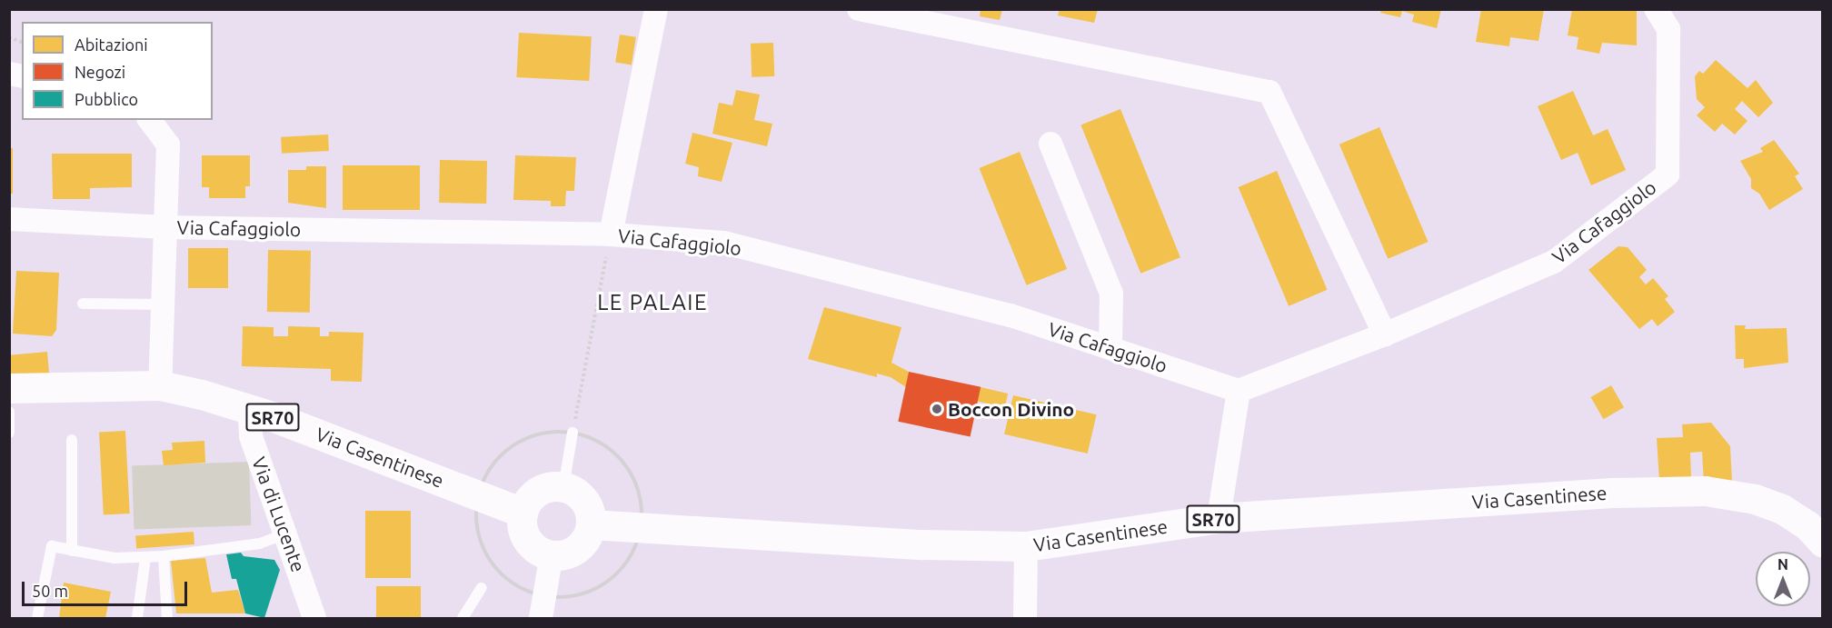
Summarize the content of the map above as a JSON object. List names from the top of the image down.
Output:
{
  "streets": {
    "main road": ["SR70", "Via Casentinese"],
    "street": ["Via Cafaggiolo", "Via di Lucente"]
  },
  "crossings": [
    ["Via Casentinese", "Via di Lucente"]
  ],
  "districts": ["LE PALAIE"],
  "places": ["Boccon Divino"],
  "legend": ["Abitazioni", "Negozi", "Pubblico"],
  "scale_bar": "50 m",
  "north": "top"
}
